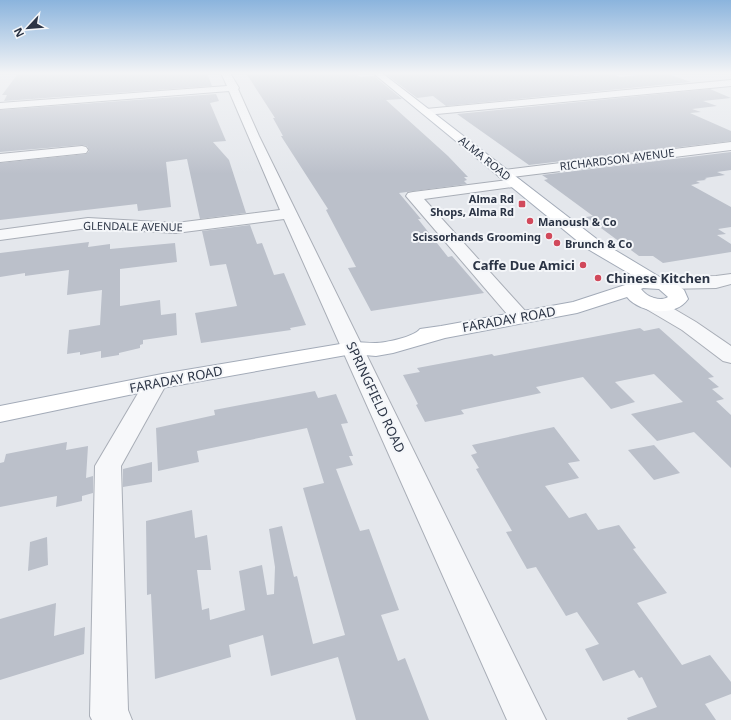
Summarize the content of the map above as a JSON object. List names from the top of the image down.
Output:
{
  "streets": {
    "main road": ["ALMA ROAD", "FARADAY ROAD"],
    "street": ["RICHARDSON AVENUE", "GLENDALE AVENUE", "SPRINGFIELD ROAD"]
  },
  "crossings": [
    ["ALMA ROAD", "RICHARDSON AVENUE"],
    ["ALMA ROAD", "FARADAY ROAD"],
    ["RICHARDSON AVENUE", "FARADAY ROAD"],
    ["GLENDALE AVENUE", "SPRINGFIELD ROAD"],
    ["FARADAY ROAD", "SPRINGFIELD ROAD"]
  ],
  "places": {
    "transit": ["Alma Rd Shops, Alma Rd"],
    "other": [
      "Manoush & Co",
      "Scissorhands Grooming",
      "Brunch & Co",
      "Caffe Due Amici",
      "Chinese Kitchen"
    ]
  },
  "north": "bottom left"
}
